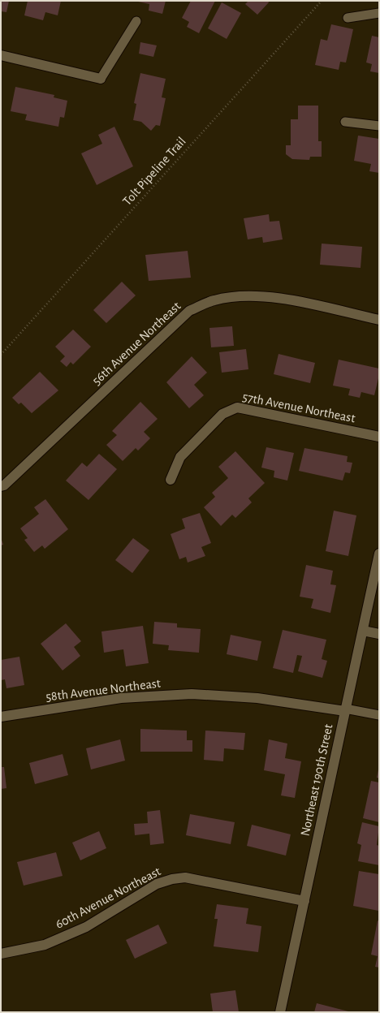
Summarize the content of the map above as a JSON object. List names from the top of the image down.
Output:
{
  "streets": {
    "street": [
      "56th Avenue Northeast",
      "57th Avenue Northeast",
      "58th Avenue Northeast",
      "Northeast 190th Street",
      "60th Avenue Northeast"
    ],
    "path": ["Tolt Pipeline Trail"]
  },
  "crossings": [
    ["58th Avenue Northeast", "Northeast 190th Street"],
    ["Northeast 190th Street", "60th Avenue Northeast"]
  ]
}
